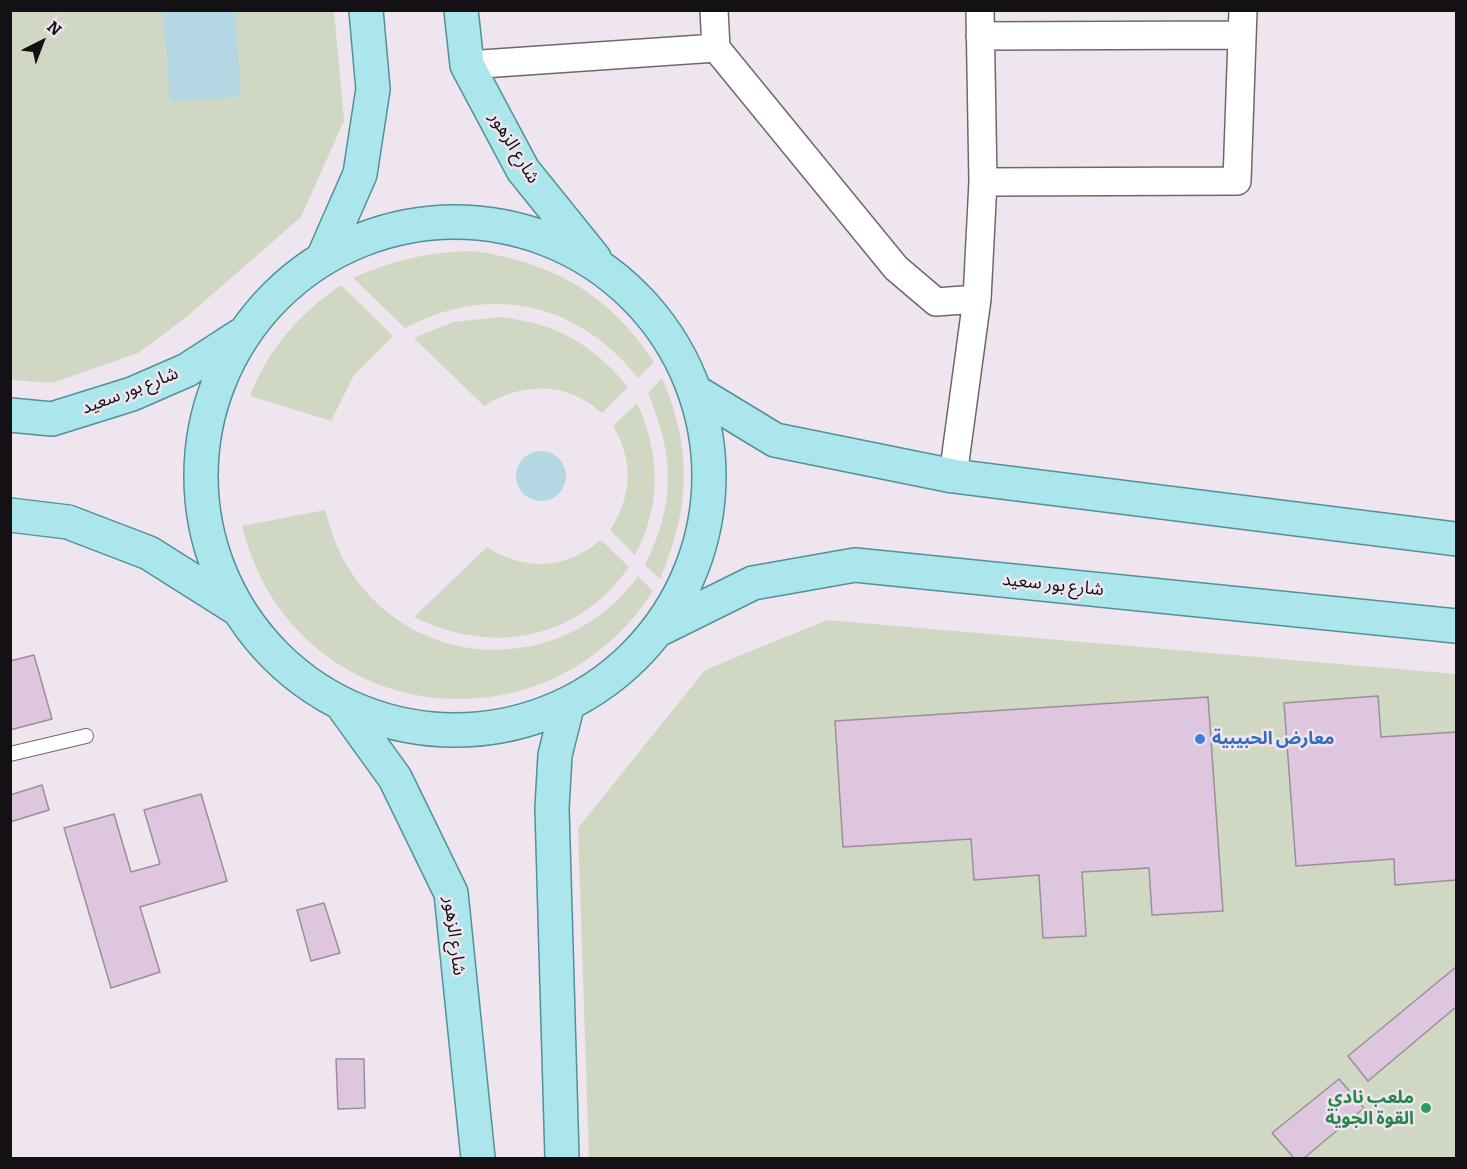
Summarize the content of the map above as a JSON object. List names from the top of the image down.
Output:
{
  "streets": {
    "main road": ["شارع الزهور", "شارع بور سعيد"]
  },
  "places": ["معارض الحبيبية", "ملعب نادي القوة الجوية"],
  "north": "top right"
}
